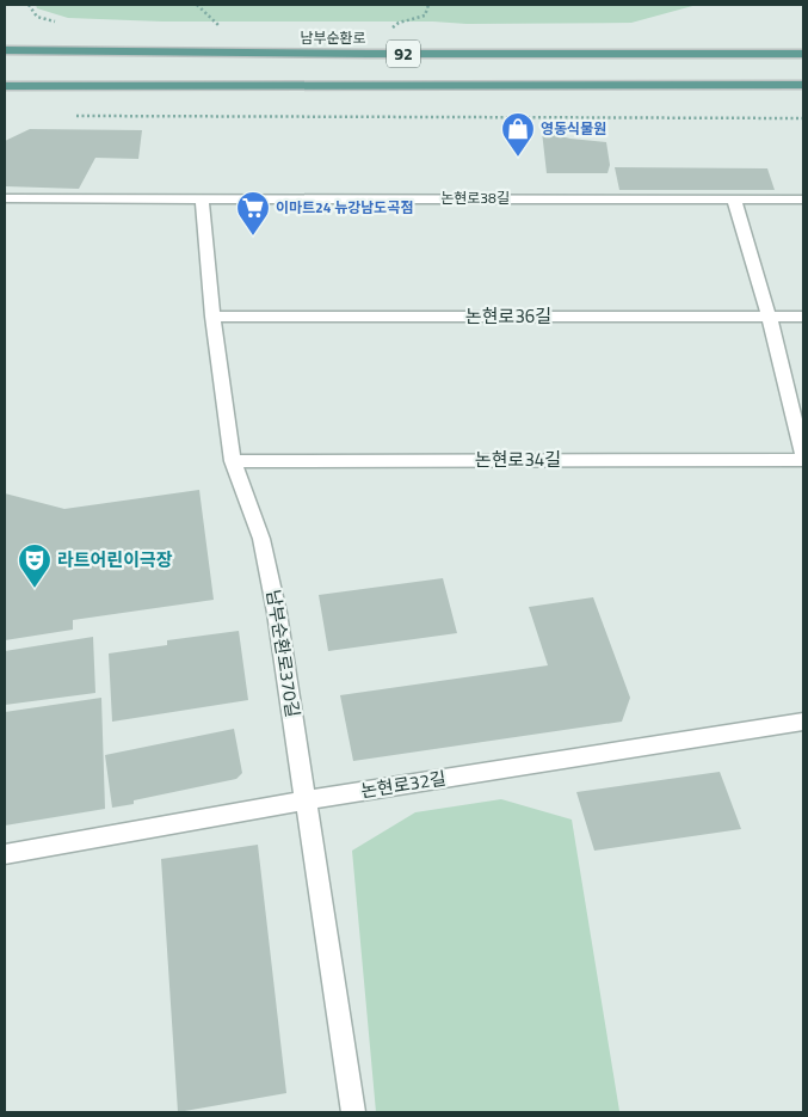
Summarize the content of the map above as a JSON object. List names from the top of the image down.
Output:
{
  "streets": {
    "main road": ["남부순환로", "92"],
    "street": [
      "논현로38길",
      "논현로36길",
      "논현로34길",
      "남부순환로370길",
      "논현로32길"
    ]
  },
  "crossings": [
    ["논현로38길", "남부순환로370길"],
    ["논현로36길", "남부순환로370길"],
    ["논현로34길", "남부순환로370길"],
    ["남부순환로370길", "논현로32길"]
  ],
  "places": {
    "shop": ["영동식물원"],
    "supermarket": ["이마트24 뉴강남도곡점"],
    "theatre": ["라트어린이극장"]
  }
}
